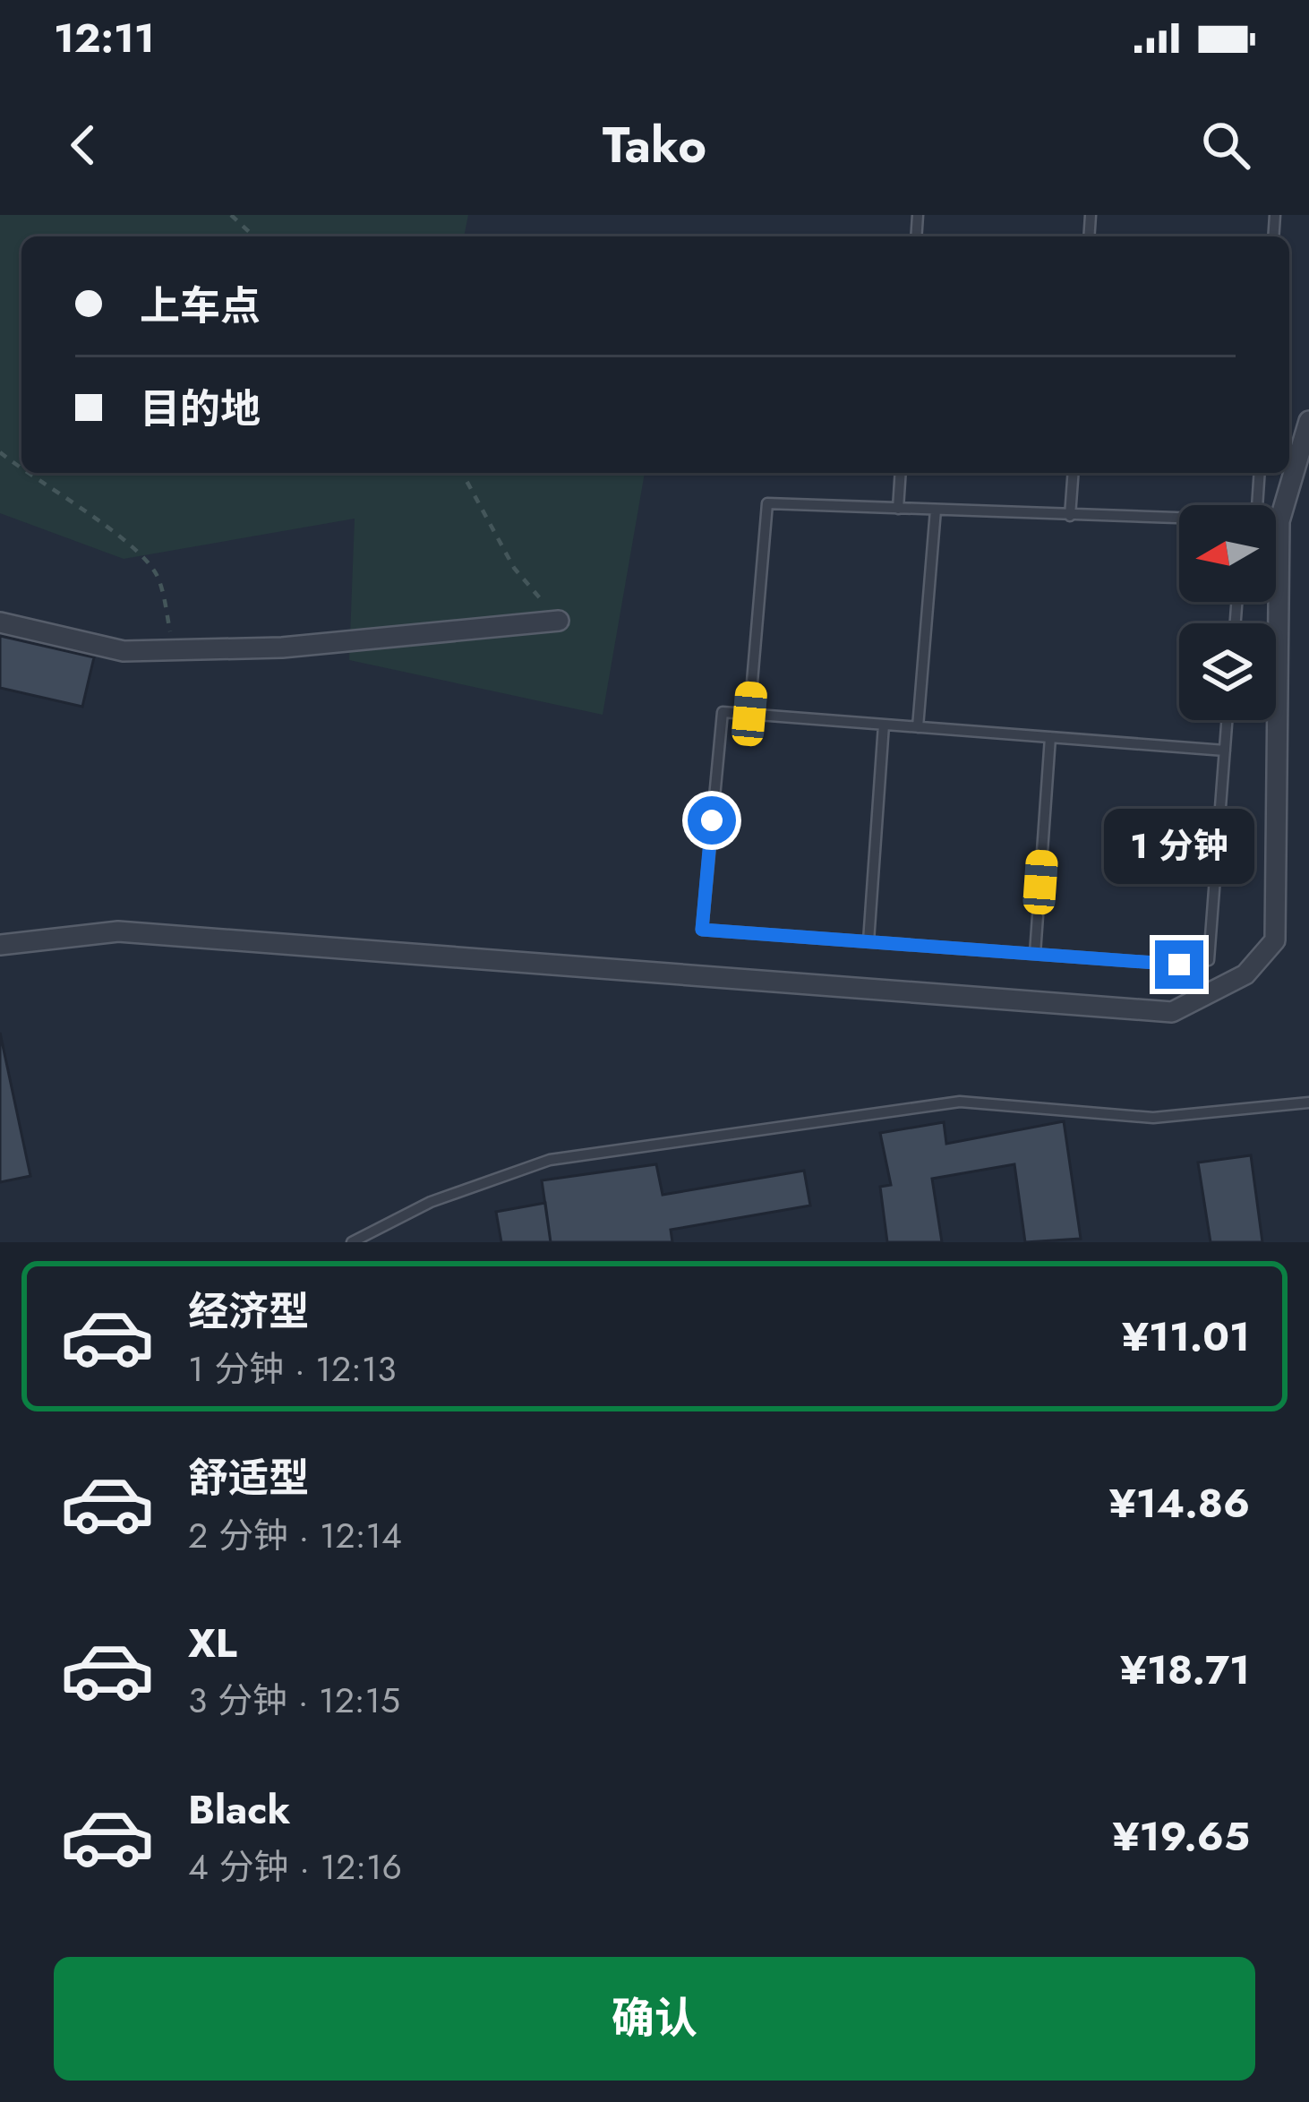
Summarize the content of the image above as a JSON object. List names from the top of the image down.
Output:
{
  "north": "left",
  "page": {
    "status": "12:11",
    "header": "Tako",
    "banner": ["上车点", "目的地"],
    "bubble": "1 分钟",
    "list": [
      {
        "name": "经济型",
        "note": "1 分钟 · 12:13",
        "value": "¥11.01"
      },
      {
        "name": "舒适型",
        "note": "2 分钟 · 12:14",
        "value": "¥14.86"
      },
      {
        "name": "XL",
        "note": "3 分钟 · 12:15",
        "value": "¥18.71"
      },
      {
        "name": "Black",
        "note": "4 分钟 · 12:16",
        "value": "¥19.65"
      }
    ],
    "buttons": "确认"
  }
}
